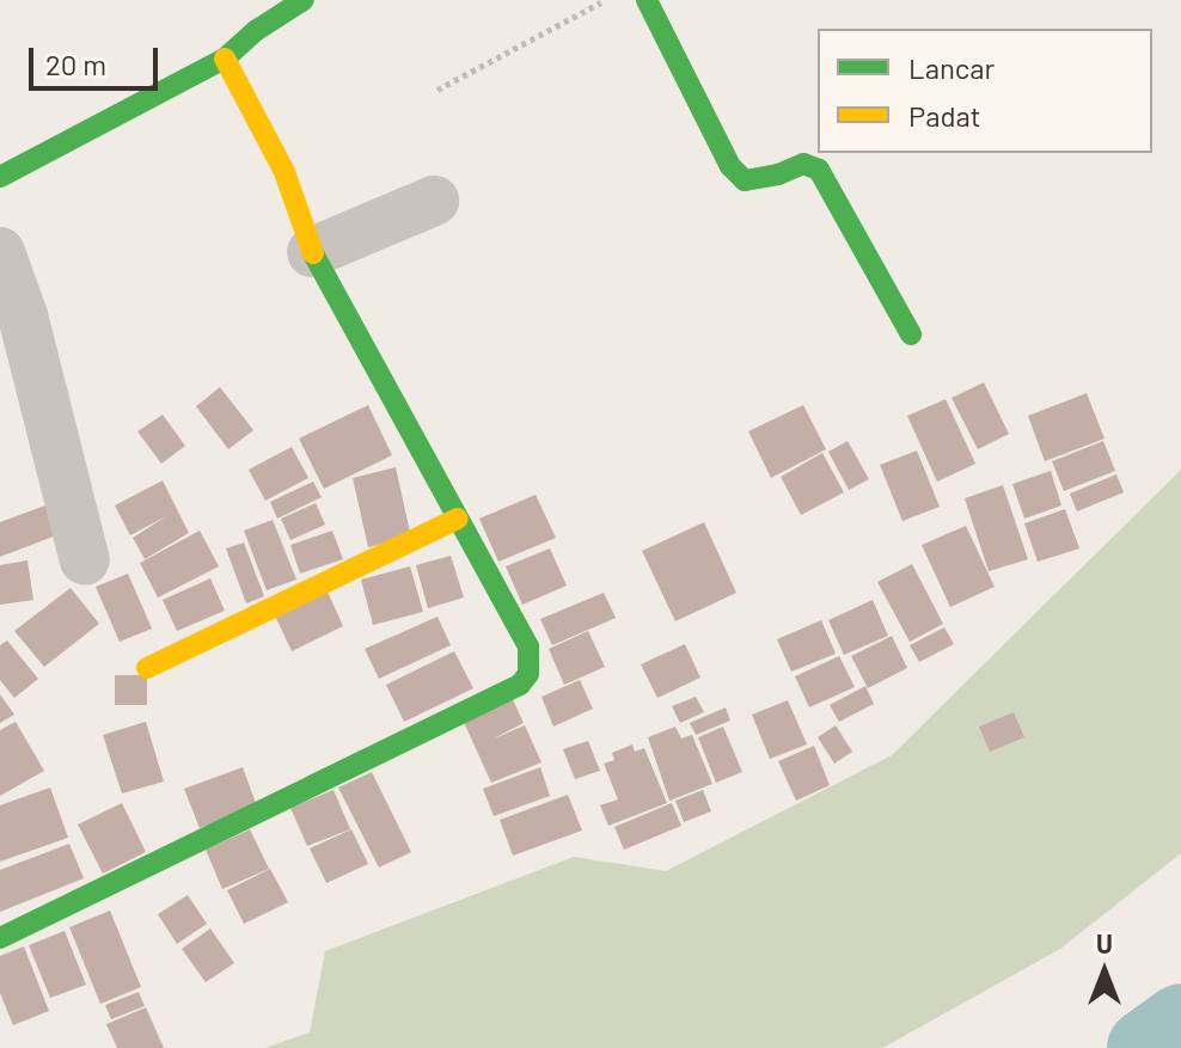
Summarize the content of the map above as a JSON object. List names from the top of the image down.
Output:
{
  "legend": ["Lancar", "Padat"],
  "scale_bar": "20 m",
  "north": "top"
}
